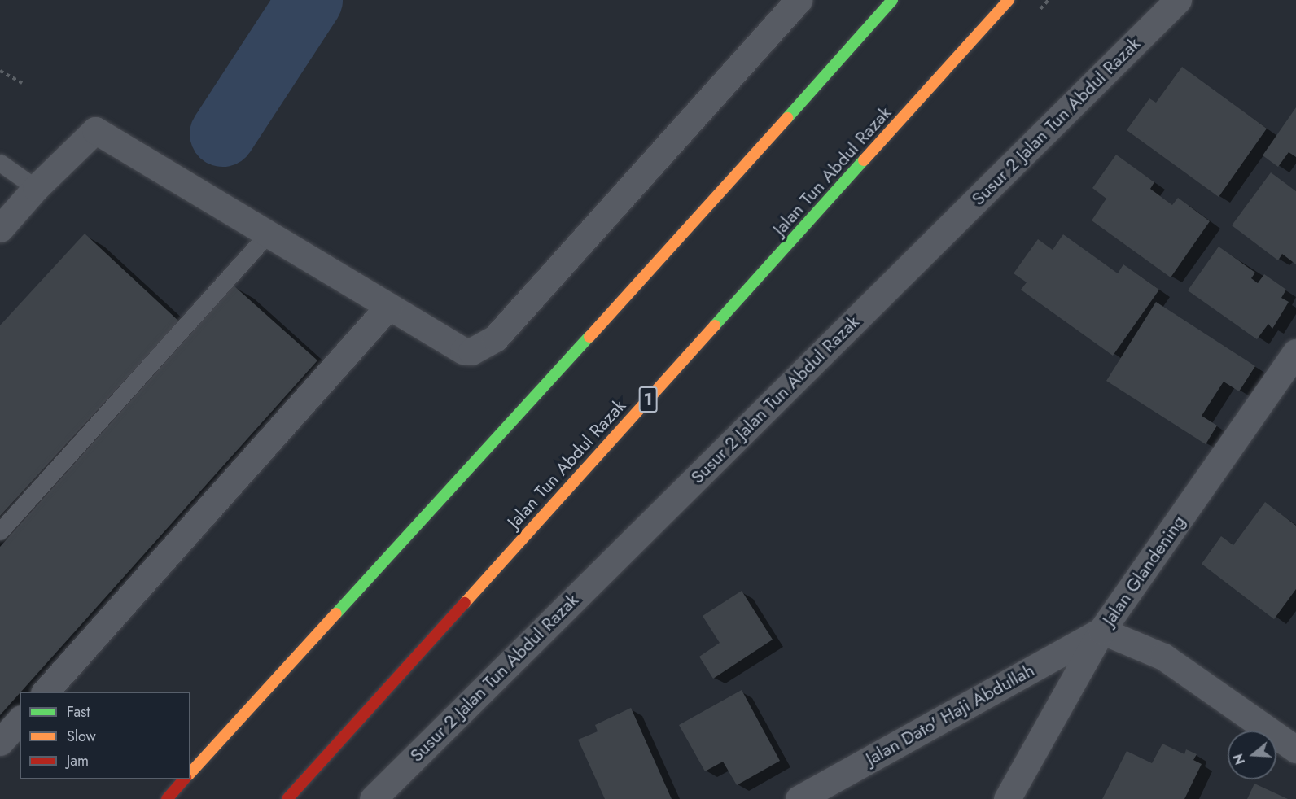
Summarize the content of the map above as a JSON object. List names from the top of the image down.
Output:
{
  "streets": {
    "highway": ["Jalan Tun Abdul Razak", "1"],
    "street": ["Susur 2 Jalan Tun Abdul Razak", "Jalan Glandening", "Jalan Dato' Haji Abdullah"]
  },
  "crossings": [
    ["Jalan Glandening", "Jalan Dato' Haji Abdullah"]
  ],
  "legend": ["Fast", "Slow", "Jam"],
  "north": "left"
}
